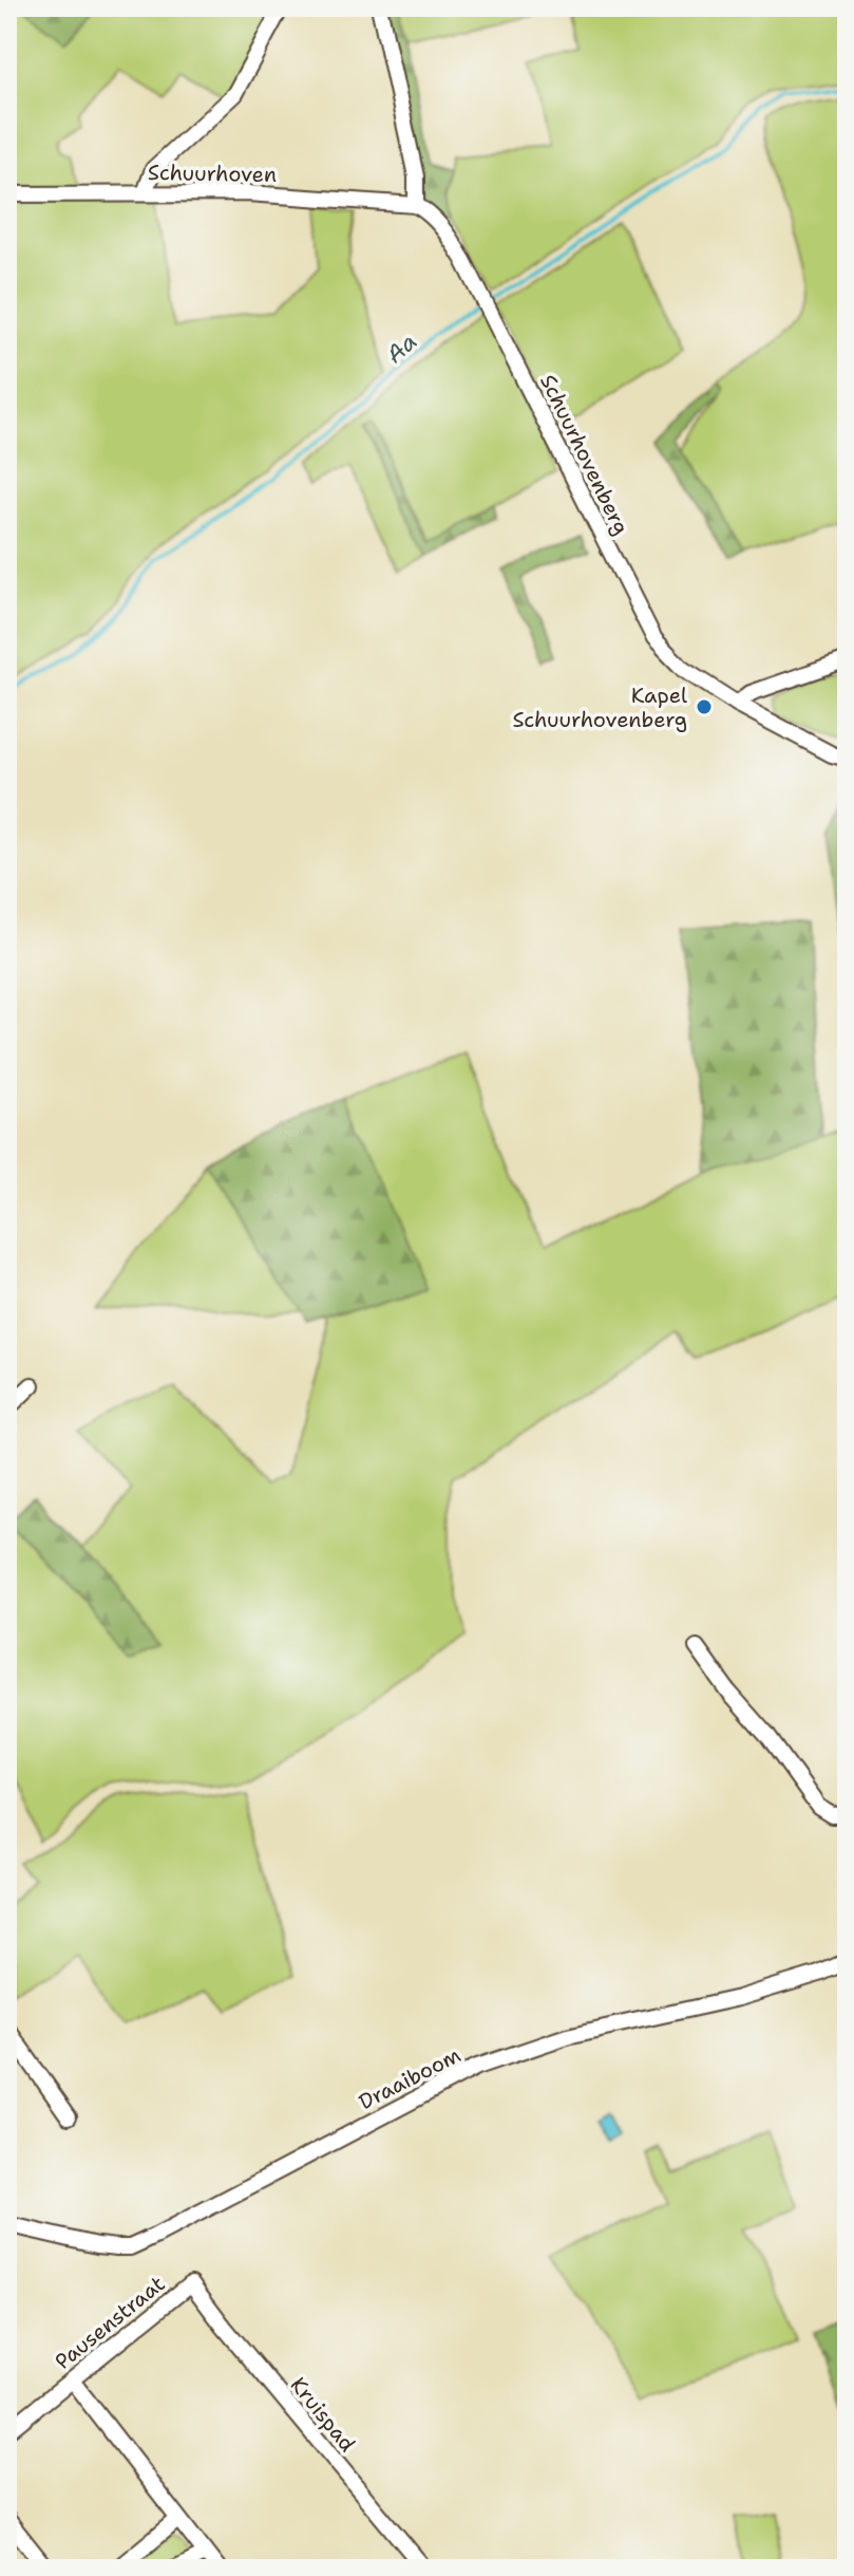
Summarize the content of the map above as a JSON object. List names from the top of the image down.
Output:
{
  "streets": {
    "street": [
      "Schuurhoven",
      "Schuurhovenberg",
      "Draaiboom",
      "Pausenstraat",
      "Kruispad"
    ]
  },
  "crossings": [
    ["Schuurhoven", "Schuurhovenberg"],
    ["Pausenstraat", "Kruispad"]
  ],
  "water": ["Aa"],
  "places": ["Kapel Schuurhovenberg"]
}
